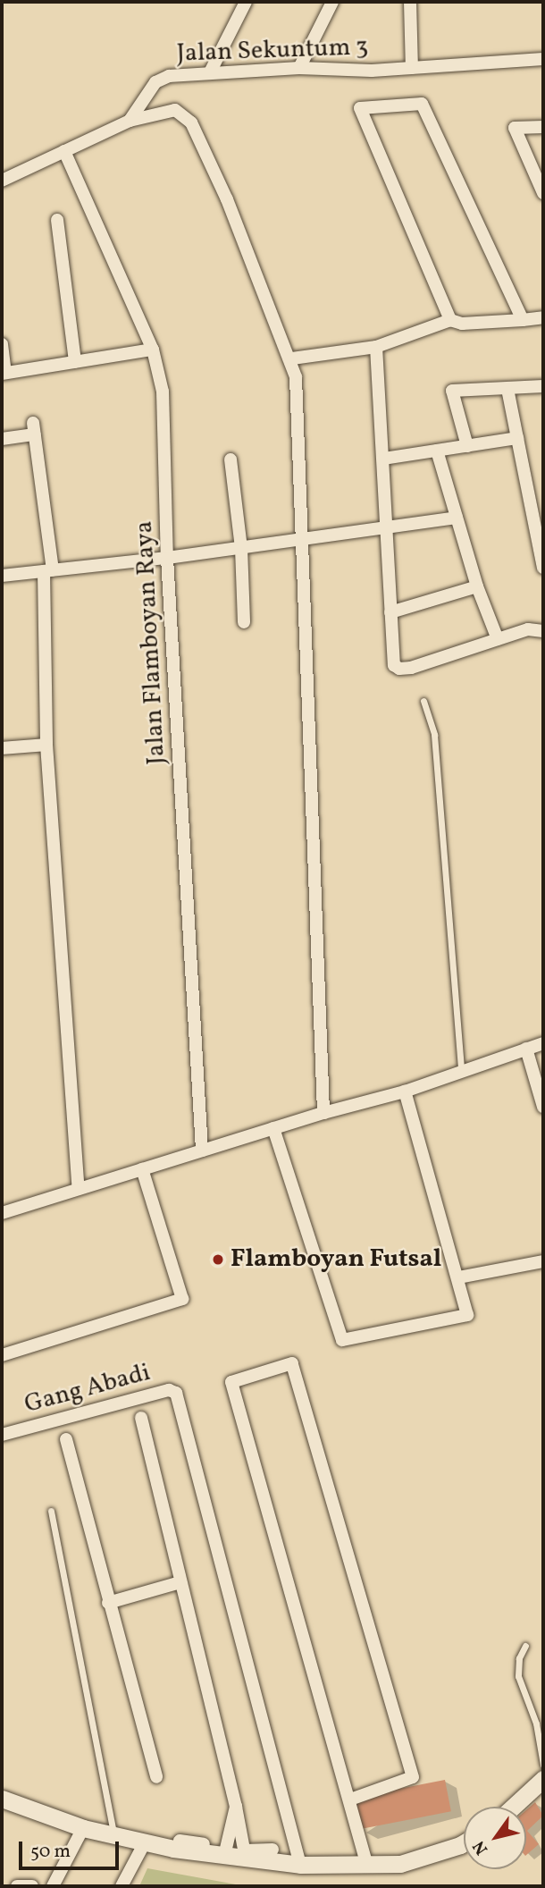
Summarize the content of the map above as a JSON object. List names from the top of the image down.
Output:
{
  "streets": {
    "street": ["Jalan Sekuntum 3", "Jalan Flamboyan Raya", "Gang Abadi"]
  },
  "crossings": [
    ["Jalan Sekuntum 3", "Jalan Flamboyan Raya"]
  ],
  "places": ["Flamboyan Futsal"],
  "scale_bar": "50 m",
  "north": "bottom left"
}
